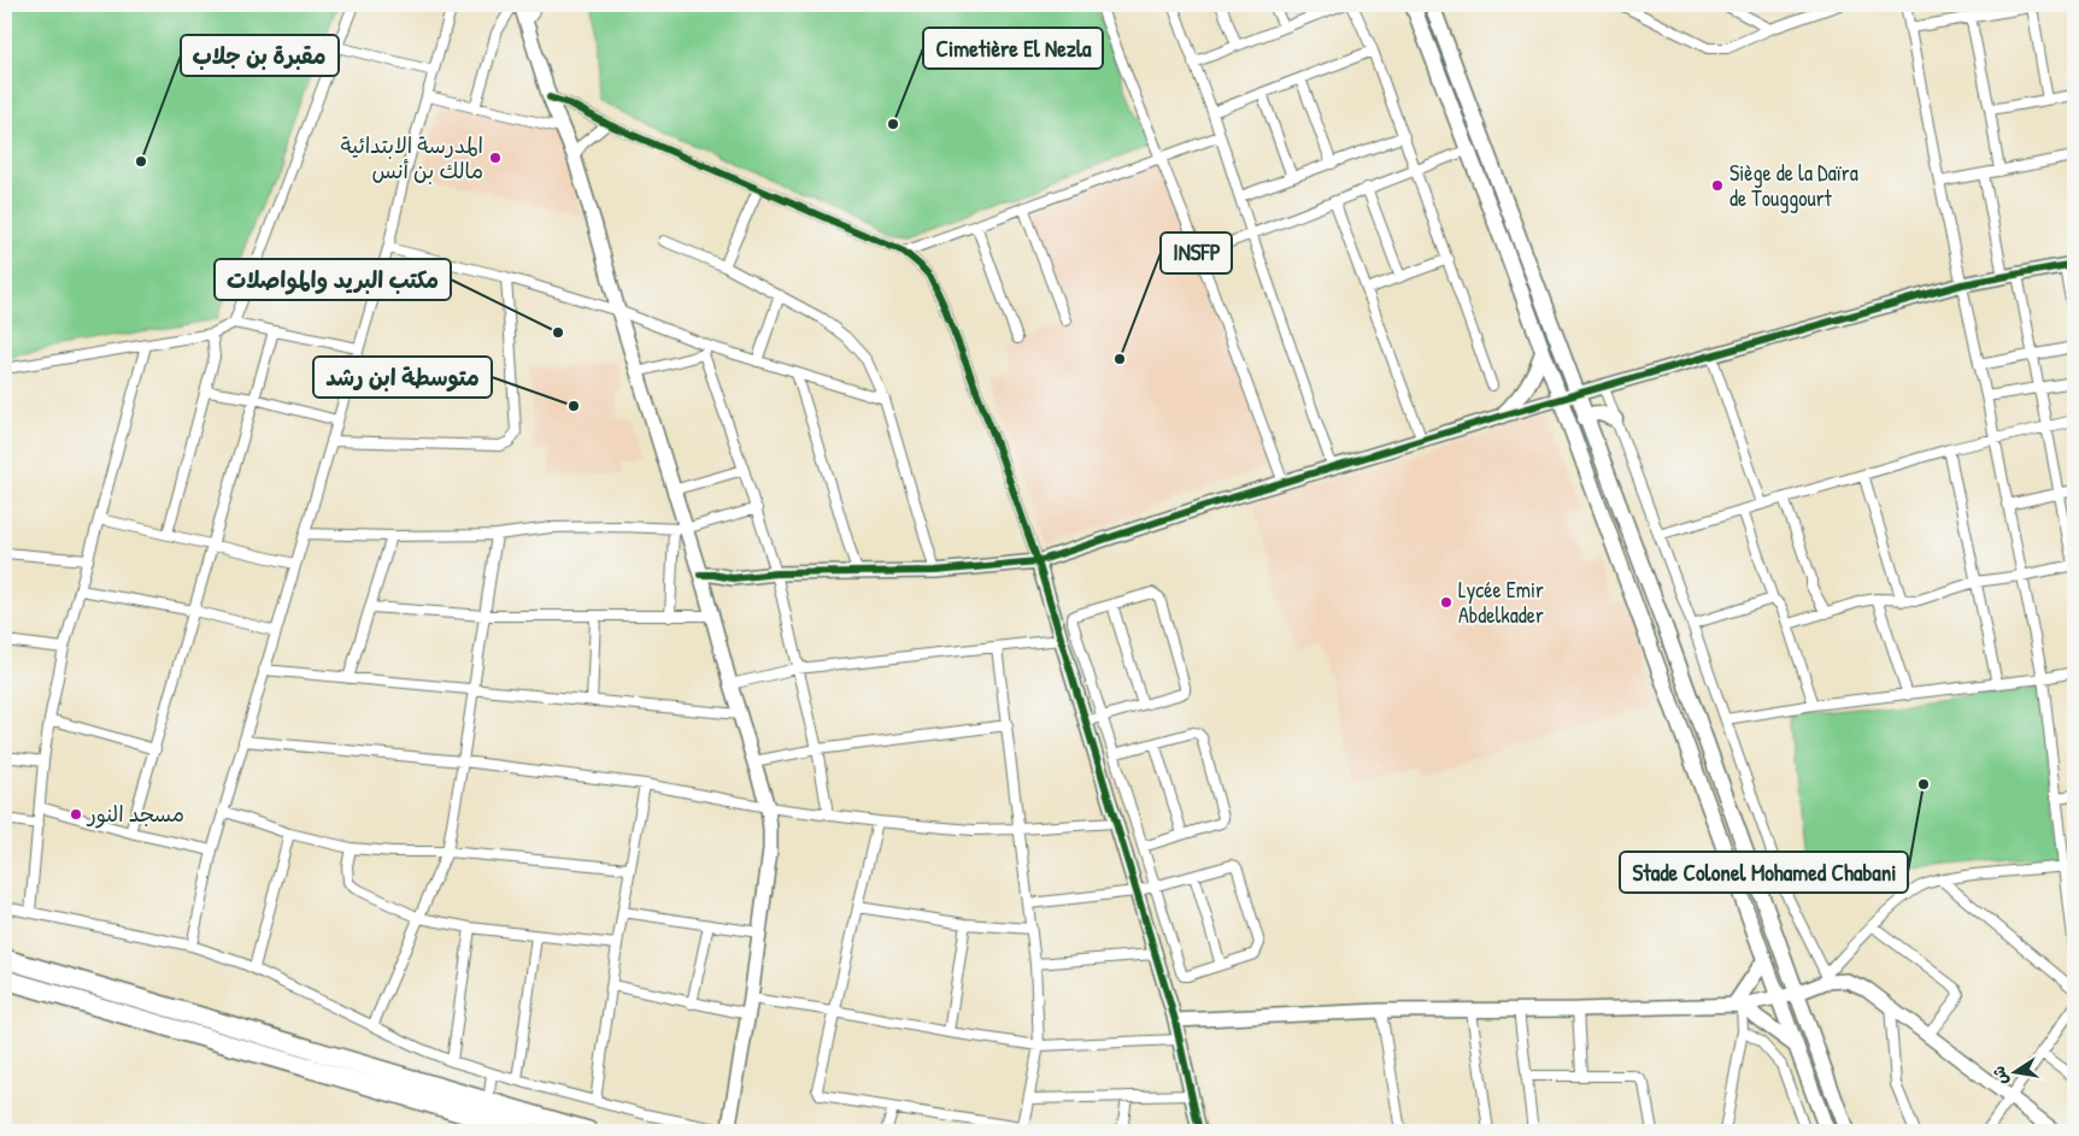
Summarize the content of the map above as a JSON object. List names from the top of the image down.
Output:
{
  "places": [
    "Cimetière El Nezla",
    "المدرسة الابتدائية مالك بن أنس",
    "مقبرة بن جلاب",
    "Siège de la Daïra de Touggourt",
    "مكتب البريد والمواصلات",
    "INSFP",
    "متوسطة ابن رشد",
    "Lycée Emir Abdelkader",
    "Stade Colonel Mohamed Chabani",
    "مسجد النور"
  ],
  "north": "left"
}
